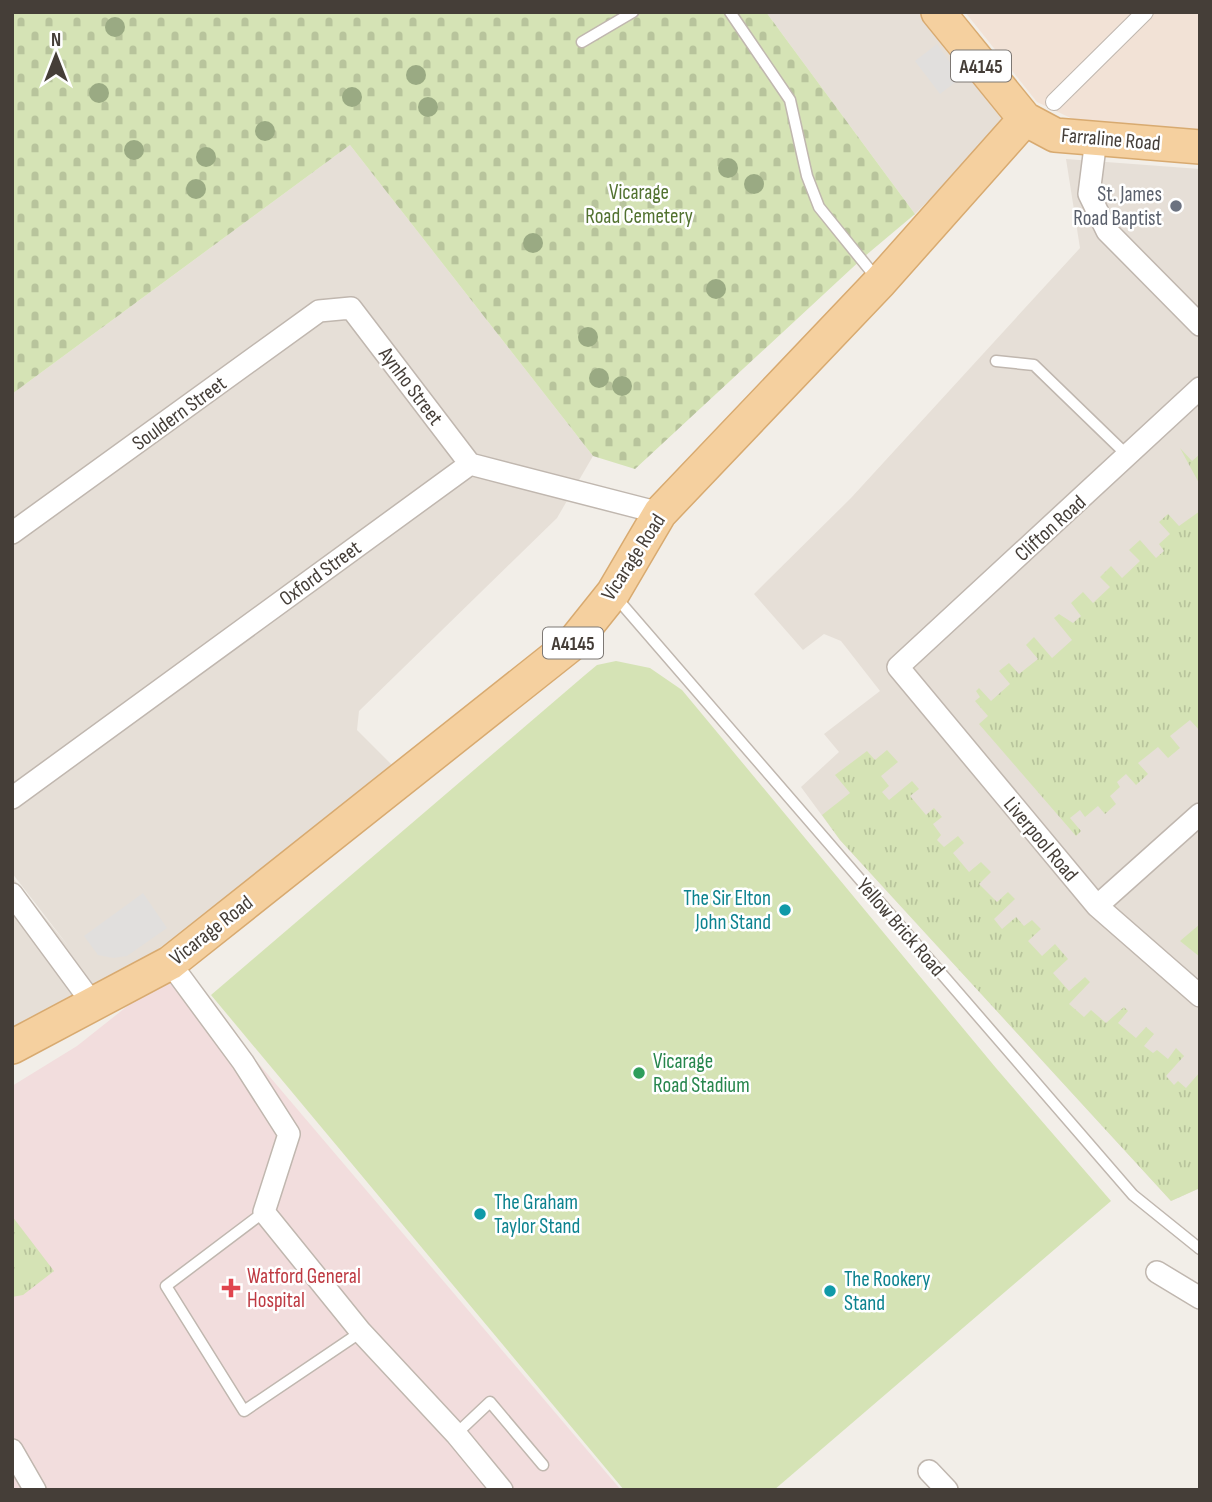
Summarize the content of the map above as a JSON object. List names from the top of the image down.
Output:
{
  "streets": {
    "main road": ["A4145", "Farraline Road", "Vicarage Road"],
    "street": [
      "Aynho Street",
      "Souldern Street",
      "Clifton Road",
      "Oxford Street",
      "Liverpool Road"
    ],
    "lane": ["Yellow Brick Road"]
  },
  "crossings": [
    ["A4145", "Farraline Road"],
    ["A4145", "Vicarage Road"],
    ["Farraline Road", "Vicarage Road"],
    ["Aynho Street", "Souldern Street"],
    ["Aynho Street", "Oxford Street"],
    ["Clifton Road", "Liverpool Road"],
    ["Vicarage Road", "Yellow Brick Road"]
  ],
  "parks": ["Vicarage Road Cemetery"],
  "places": {
    "other": [
      "St. James Road Baptist",
      "The Sir Elton John Stand",
      "Vicarage Road Stadium",
      "The Graham Taylor Stand",
      "The Rookery Stand"
    ],
    "health": ["Watford General Hospital"]
  },
  "north": "top"
}
